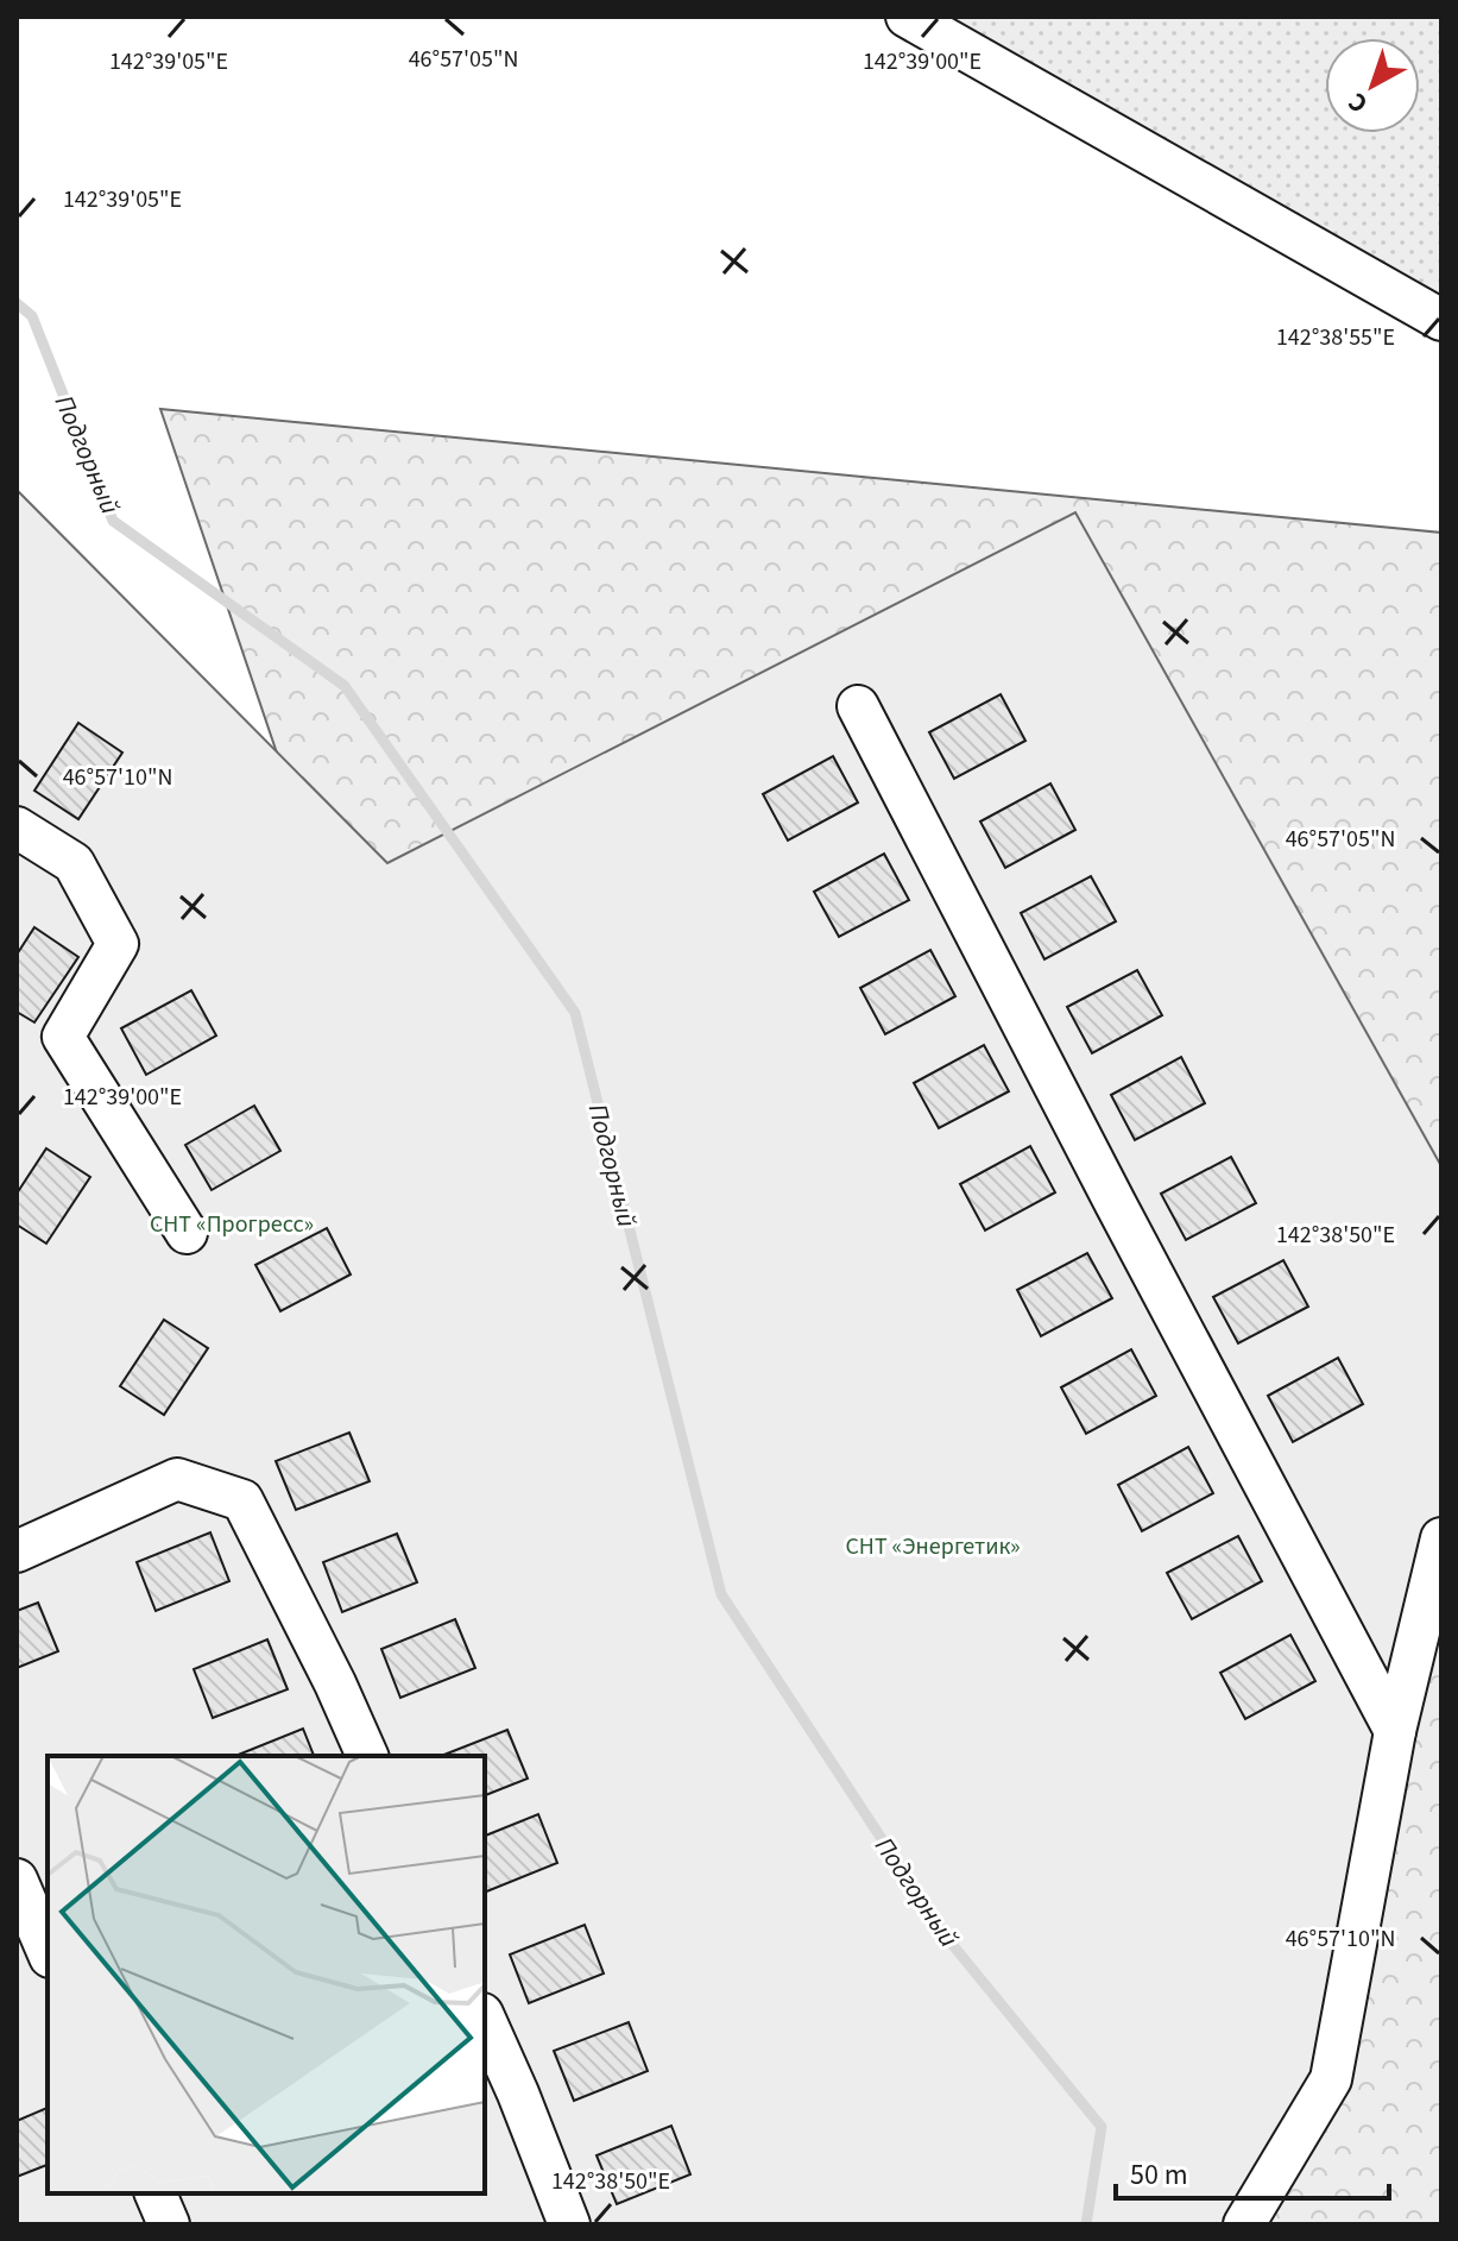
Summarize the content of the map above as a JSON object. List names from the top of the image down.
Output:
{
  "water": ["Подгорный"],
  "parks": ["СНТ «Прогресс»", "СНТ «Энергетик»"],
  "scale_bar": "50 m",
  "north": "bottom left",
  "coordinates": [
    "46°57'05\"N",
    "142°39'05\"E",
    "142°39'00\"E",
    "142°38'55\"E",
    "46°57'10\"N",
    "142°38'50\"E"
  ]
}
